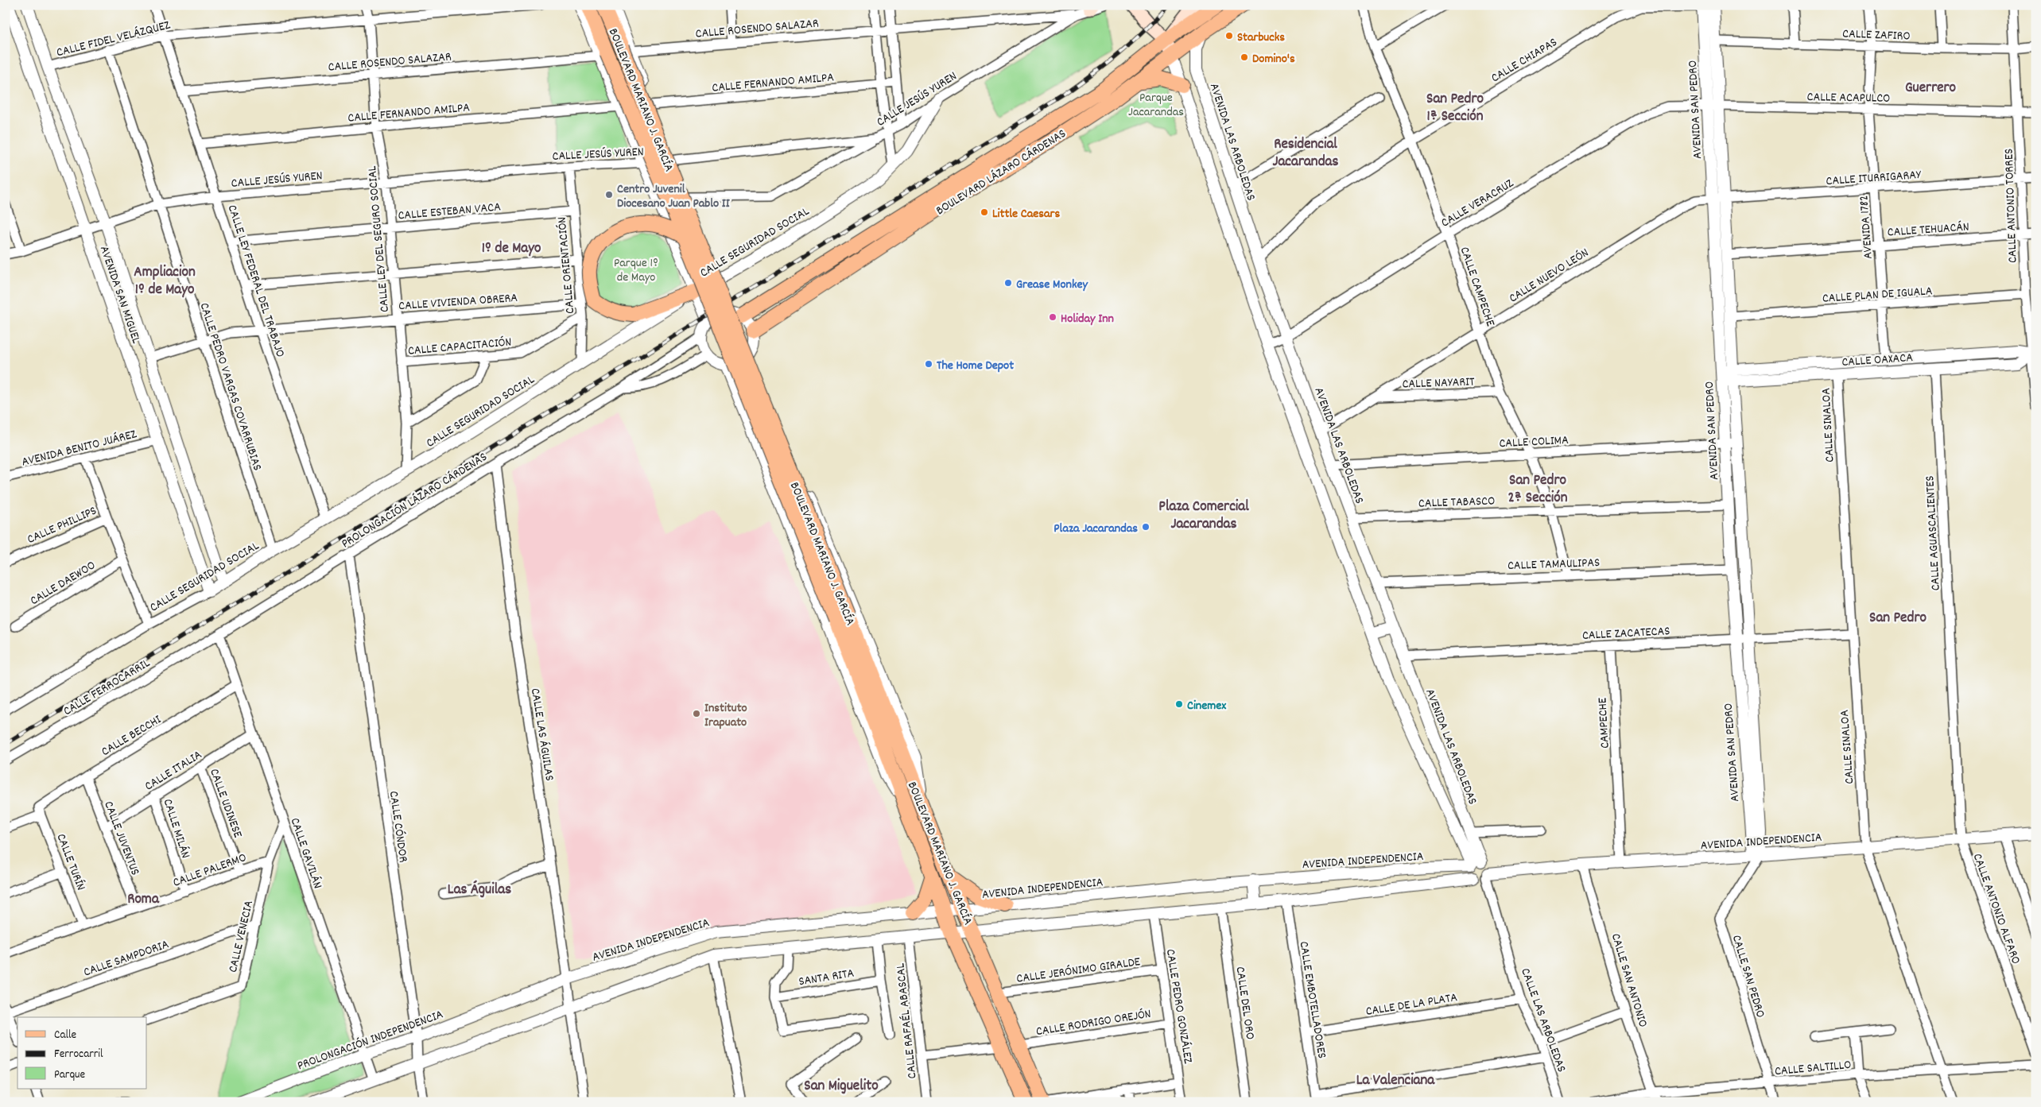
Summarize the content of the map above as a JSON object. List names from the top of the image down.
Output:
{
  "streets": {
    "main road": ["BOULEVARD MARIANO J. GARCÍA", "BOULEVARD LÁZARO CÁRDENAS"],
    "street": [
      "CALLE ROSENDO SALAZAR",
      "CALLE ZAFIRO",
      "CALLE FIDEL VELÁZQUEZ",
      "CALLE CHIAPAS",
      "CALLE FERNANDO AMILPA",
      "CALLE ACAPULCO",
      "CALLE JESÚS YUREN",
      "AVENIDA SAN PEDRO",
      "AVENIDA LAS ARBOLEDAS",
      "CALLE ITURRIGARAY",
      "CALLE VERACRUZ",
      "CALLE ANTONIO TORRES",
      "CALLE ESTEBAN VACA",
      "AVENIDA 1782",
      "CALLE TEHUACÁN",
      "CALLE LEY DEL SEGURO SOCIAL",
      "CALLE SEGURIDAD SOCIAL",
      "CALLE ORIENTACIÓN",
      "CALLE NUEVO LEÓN",
      "CALLE LEY FEDERAL DEL TRABAJO",
      "CALLE CAMPECHE",
      "CALLE PLAN DE IGUALA",
      "AVENIDA SAN MIGUEL",
      "CALLE VIVIENDA OBRERA",
      "CALLE CAPACITACIÓN",
      "CALLE OAXACA",
      "CALLE NAYARIT",
      "CALLE PEDRO VARGAS COVARRUBIAS",
      "CALLE SINALOA",
      "CALLE COLIMA",
      "AVENIDA BENITO JUÁREZ",
      "PROLONGACIÓN LÁZARO CÁRDENAS",
      "CALLE TABASCO",
      "CALLE PHILLIPS",
      "CALLE AGUASCALIENTES",
      "CALLE TAMAULIPAS",
      "CALLE DAEWOO",
      "CALLE ZACATECAS",
      "CALLE FERROCARRIL",
      "CAMPECHE",
      "CALLE BECCHI",
      "CALLE LAS ÁGUILAS",
      "CALLE ITALIA",
      "CALLE UDINESE",
      "CALLE CÓNDOR",
      "CALLE MILÁN",
      "CALLE JUVENTUS",
      "AVENIDA INDEPENDENCIA",
      "CALLE GAVILÁN",
      "CALLE TURÍN",
      "CALLE PALERMO",
      "CALLE ANTONIO ALFARO",
      "CALLE VENECIA",
      "CALLE SAMPDORIA",
      "CALLE JERÓNIMO GIRALDE",
      "SANTA RITA",
      "CALLE SAN PEDRO",
      "CALLE SAN ANTONIO",
      "CALLE EMBOTELLADORES",
      "CALLE DEL ORO",
      "CALLE DE LA PLATA",
      "CALLE PEDRO GONZÁLEZ",
      "CALLE LAS ARBOLEDAS",
      "CALLE RAFAÉL ABASCAL",
      "CALLE RODRIGO OREJÓN",
      "PROLONGACIÓN INDEPENDENCIA",
      "CALLE SALTILLO"
    ]
  },
  "crossings": [
    ["CALLE ROSENDO SALAZAR", "CALLE JESÚS YUREN"],
    ["CALLE ROSENDO SALAZAR", "BOULEVARD MARIANO J. GARCÍA"],
    ["CALLE ROSENDO SALAZAR", "CALLE LEY DEL SEGURO SOCIAL"],
    ["CALLE ROSENDO SALAZAR", "CALLE LEY FEDERAL DEL TRABAJO"],
    ["CALLE ZAFIRO", "AVENIDA SAN PEDRO"],
    ["CALLE ZAFIRO", "CALLE ANTONIO TORRES"],
    ["CALLE ZAFIRO", "AVENIDA 1782"],
    ["CALLE FIDEL VELÁZQUEZ", "CALLE LEY DEL SEGURO SOCIAL"],
    ["CALLE FIDEL VELÁZQUEZ", "CALLE LEY FEDERAL DEL TRABAJO"],
    ["CALLE FIDEL VELÁZQUEZ", "AVENIDA SAN MIGUEL"],
    ["CALLE FIDEL VELÁZQUEZ", "CALLE PEDRO VARGAS COVARRUBIAS"],
    ["CALLE CHIAPAS", "AVENIDA SAN PEDRO"],
    ["CALLE CHIAPAS", "AVENIDA LAS ARBOLEDAS"],
    ["CALLE CHIAPAS", "CALLE CAMPECHE"],
    ["CALLE FERNANDO AMILPA", "CALLE LEY DEL SEGURO SOCIAL"],
    ["CALLE FERNANDO AMILPA", "CALLE LEY FEDERAL DEL TRABAJO"],
    ["CALLE ACAPULCO", "AVENIDA SAN PEDRO"],
    ["CALLE ACAPULCO", "CALLE VERACRUZ"],
    ["CALLE ACAPULCO", "CALLE ANTONIO TORRES"],
    ["CALLE ACAPULCO", "AVENIDA 1782"],
    ["CALLE JESÚS YUREN", "CALLE LEY DEL SEGURO SOCIAL"],
    ["CALLE JESÚS YUREN", "CALLE SEGURIDAD SOCIAL"],
    ["CALLE JESÚS YUREN", "CALLE ORIENTACIÓN"],
    ["CALLE JESÚS YUREN", "CALLE LEY FEDERAL DEL TRABAJO"],
    ["CALLE JESÚS YUREN", "AVENIDA SAN MIGUEL"],
    ["CALLE JESÚS YUREN", "CALLE PEDRO VARGAS COVARRUBIAS"],
    ["BOULEVARD MARIANO J. GARCÍA", "AVENIDA INDEPENDENCIA"],
    ["BOULEVARD MARIANO J. GARCÍA", "CALLE JERÓNIMO GIRALDE"],
    ["BOULEVARD MARIANO J. GARCÍA", "CALLE RODRIGO OREJÓN"],
    ["AVENIDA SAN PEDRO", "CALLE ITURRIGARAY"],
    ["AVENIDA SAN PEDRO", "CALLE VERACRUZ"],
    ["AVENIDA SAN PEDRO", "CALLE TEHUACÁN"],
    ["AVENIDA SAN PEDRO", "CALLE NUEVO LEÓN"],
    ["AVENIDA SAN PEDRO", "CALLE PLAN DE IGUALA"],
    ["AVENIDA SAN PEDRO", "CALLE OAXACA"],
    ["AVENIDA SAN PEDRO", "CALLE COLIMA"],
    ["AVENIDA SAN PEDRO", "CALLE TABASCO"],
    ["AVENIDA SAN PEDRO", "CALLE TAMAULIPAS"],
    ["AVENIDA SAN PEDRO", "CALLE ZACATECAS"],
    ["AVENIDA SAN PEDRO", "AVENIDA INDEPENDENCIA"],
    ["AVENIDA SAN PEDRO", "CALLE SAN PEDRO"],
    ["AVENIDA LAS ARBOLEDAS", "BOULEVARD LÁZARO CÁRDENAS"],
    ["AVENIDA LAS ARBOLEDAS", "CALLE VERACRUZ"],
    ["AVENIDA LAS ARBOLEDAS", "CALLE NUEVO LEÓN"],
    ["AVENIDA LAS ARBOLEDAS", "CALLE COLIMA"],
    ["AVENIDA LAS ARBOLEDAS", "CALLE TABASCO"],
    ["AVENIDA LAS ARBOLEDAS", "CALLE TAMAULIPAS"],
    ["AVENIDA LAS ARBOLEDAS", "CALLE ZACATECAS"],
    ["AVENIDA LAS ARBOLEDAS", "AVENIDA INDEPENDENCIA"],
    ["AVENIDA LAS ARBOLEDAS", "CALLE LAS ARBOLEDAS"],
    ["CALLE ITURRIGARAY", "CALLE ANTONIO TORRES"],
    ["CALLE ITURRIGARAY", "AVENIDA 1782"],
    ["CALLE ITURRIGARAY", "CALLE NUEVO LEÓN"],
    ["CALLE VERACRUZ", "CALLE CAMPECHE"],
    ["CALLE ANTONIO TORRES", "CALLE TEHUACÁN"],
    ["CALLE ANTONIO TORRES", "CALLE PLAN DE IGUALA"],
    ["CALLE ANTONIO TORRES", "CALLE OAXACA"],
    ["CALLE ESTEBAN VACA", "CALLE LEY DEL SEGURO SOCIAL"],
    ["CALLE ESTEBAN VACA", "CALLE ORIENTACIÓN"],
    ["CALLE ESTEBAN VACA", "CALLE LEY FEDERAL DEL TRABAJO"],
    ["AVENIDA 1782", "CALLE TEHUACÁN"],
    ["AVENIDA 1782", "CALLE PLAN DE IGUALA"],
    ["AVENIDA 1782", "CALLE OAXACA"],
    ["CALLE LEY DEL SEGURO SOCIAL", "CALLE SEGURIDAD SOCIAL"],
    ["CALLE LEY DEL SEGURO SOCIAL", "CALLE VIVIENDA OBRERA"],
    ["CALLE LEY DEL SEGURO SOCIAL", "CALLE CAPACITACIÓN"],
    ["CALLE SEGURIDAD SOCIAL", "CALLE ORIENTACIÓN"],
    ["CALLE SEGURIDAD SOCIAL", "CALLE LEY FEDERAL DEL TRABAJO"],
    ["CALLE SEGURIDAD SOCIAL", "AVENIDA SAN MIGUEL"],
    ["CALLE SEGURIDAD SOCIAL", "CALLE PEDRO VARGAS COVARRUBIAS"],
    ["CALLE ORIENTACIÓN", "CALLE VIVIENDA OBRERA"],
    ["CALLE ORIENTACIÓN", "CALLE CAPACITACIÓN"],
    ["CALLE NUEVO LEÓN", "CALLE CAMPECHE"],
    ["CALLE NUEVO LEÓN", "CALLE NAYARIT"],
    ["CALLE LEY FEDERAL DEL TRABAJO", "CALLE VIVIENDA OBRERA"],
    ["CALLE CAMPECHE", "CALLE NAYARIT"],
    ["CALLE CAMPECHE", "CALLE COLIMA"],
    ["CALLE CAMPECHE", "CALLE TABASCO"],
    ["CALLE CAMPECHE", "CALLE TAMAULIPAS"],
    ["AVENIDA SAN MIGUEL", "CALLE VIVIENDA OBRERA"],
    ["AVENIDA SAN MIGUEL", "AVENIDA BENITO JUÁREZ"],
    ["CALLE VIVIENDA OBRERA", "CALLE PEDRO VARGAS COVARRUBIAS"],
    ["CALLE OAXACA", "CALLE SINALOA"],
    ["CALLE OAXACA", "CALLE AGUASCALIENTES"],
    ["CALLE SINALOA", "CALLE ZACATECAS"],
    ["CALLE SINALOA", "AVENIDA INDEPENDENCIA"],
    ["CALLE SINALOA", "CALLE SALTILLO"],
    ["PROLONGACIÓN LÁZARO CÁRDENAS", "CALLE FERROCARRIL"],
    ["PROLONGACIÓN LÁZARO CÁRDENAS", "CALLE LAS ÁGUILAS"],
    ["PROLONGACIÓN LÁZARO CÁRDENAS", "CALLE CÓNDOR"],
    ["PROLONGACIÓN LÁZARO CÁRDENAS", "CALLE GAVILÁN"],
    ["CALLE AGUASCALIENTES", "AVENIDA INDEPENDENCIA"],
    ["CALLE AGUASCALIENTES", "CALLE ANTONIO ALFARO"],
    ["CALLE ZACATECAS", "CAMPECHE"],
    ["CALLE FERROCARRIL", "CALLE GAVILÁN"],
    ["CAMPECHE", "AVENIDA INDEPENDENCIA"],
    ["CALLE BECCHI", "CALLE JUVENTUS"],
    ["CALLE BECCHI", "CALLE GAVILÁN"],
    ["CALLE BECCHI", "CALLE TURÍN"],
    ["CALLE LAS ÁGUILAS", "AVENIDA INDEPENDENCIA"],
    ["CALLE ITALIA", "CALLE UDINESE"],
    ["CALLE ITALIA", "CALLE MILÁN"],
    ["CALLE ITALIA", "CALLE JUVENTUS"],
    ["CALLE ITALIA", "CALLE GAVILÁN"],
    ["CALLE UDINESE", "CALLE PALERMO"],
    ["CALLE CÓNDOR", "PROLONGACIÓN INDEPENDENCIA"],
    ["CALLE MILÁN", "CALLE PALERMO"],
    ["CALLE JUVENTUS", "CALLE PALERMO"],
    ["AVENIDA INDEPENDENCIA", "CALLE ANTONIO ALFARO"],
    ["AVENIDA INDEPENDENCIA", "CALLE SAN PEDRO"],
    ["AVENIDA INDEPENDENCIA", "CALLE SAN ANTONIO"],
    ["AVENIDA INDEPENDENCIA", "CALLE LAS ARBOLEDAS"],
    ["AVENIDA INDEPENDENCIA", "PROLONGACIÓN INDEPENDENCIA"],
    ["CALLE GAVILÁN", "PROLONGACIÓN INDEPENDENCIA"],
    ["CALLE TURÍN", "CALLE PALERMO"],
    ["CALLE PALERMO", "CALLE VENECIA"],
    ["CALLE VENECIA", "CALLE SAMPDORIA"],
    ["CALLE JERÓNIMO GIRALDE", "CALLE PEDRO GONZÁLEZ"],
    ["CALLE SAN PEDRO", "CALLE SALTILLO"],
    ["CALLE SAN ANTONIO", "CALLE SALTILLO"],
    ["CALLE EMBOTELLADORES", "CALLE DE LA PLATA"],
    ["CALLE DE LA PLATA", "CALLE LAS ARBOLEDAS"],
    ["CALLE PEDRO GONZÁLEZ", "CALLE RODRIGO OREJÓN"]
  ],
  "districts": [
    "Guerrero",
    "San Pedro 1ª Sección",
    "Residencial Jacarandas",
    "1º de Mayo",
    "Ampliacion 1º de Mayo",
    "San Pedro 2ª Sección",
    "Plaza Comercial Jacarandas",
    "San Pedro",
    "Las Águilas",
    "Roma",
    "La Valenciana",
    "San Miguelito"
  ],
  "parks": ["Parque Jacarandas", "Parque 1º de Mayo"],
  "places": [
    "Starbucks",
    "Domino's",
    "Centro Juvenil Diocesano Juan Pablo II",
    "Little Caesars",
    "Grease Monkey",
    "Holiday Inn",
    "The Home Depot",
    "Plaza Jacarandas",
    "Cinemex",
    "Instituto Irapuato"
  ],
  "legend": ["Calle", "Ferrocarril", "Parque"]
}
